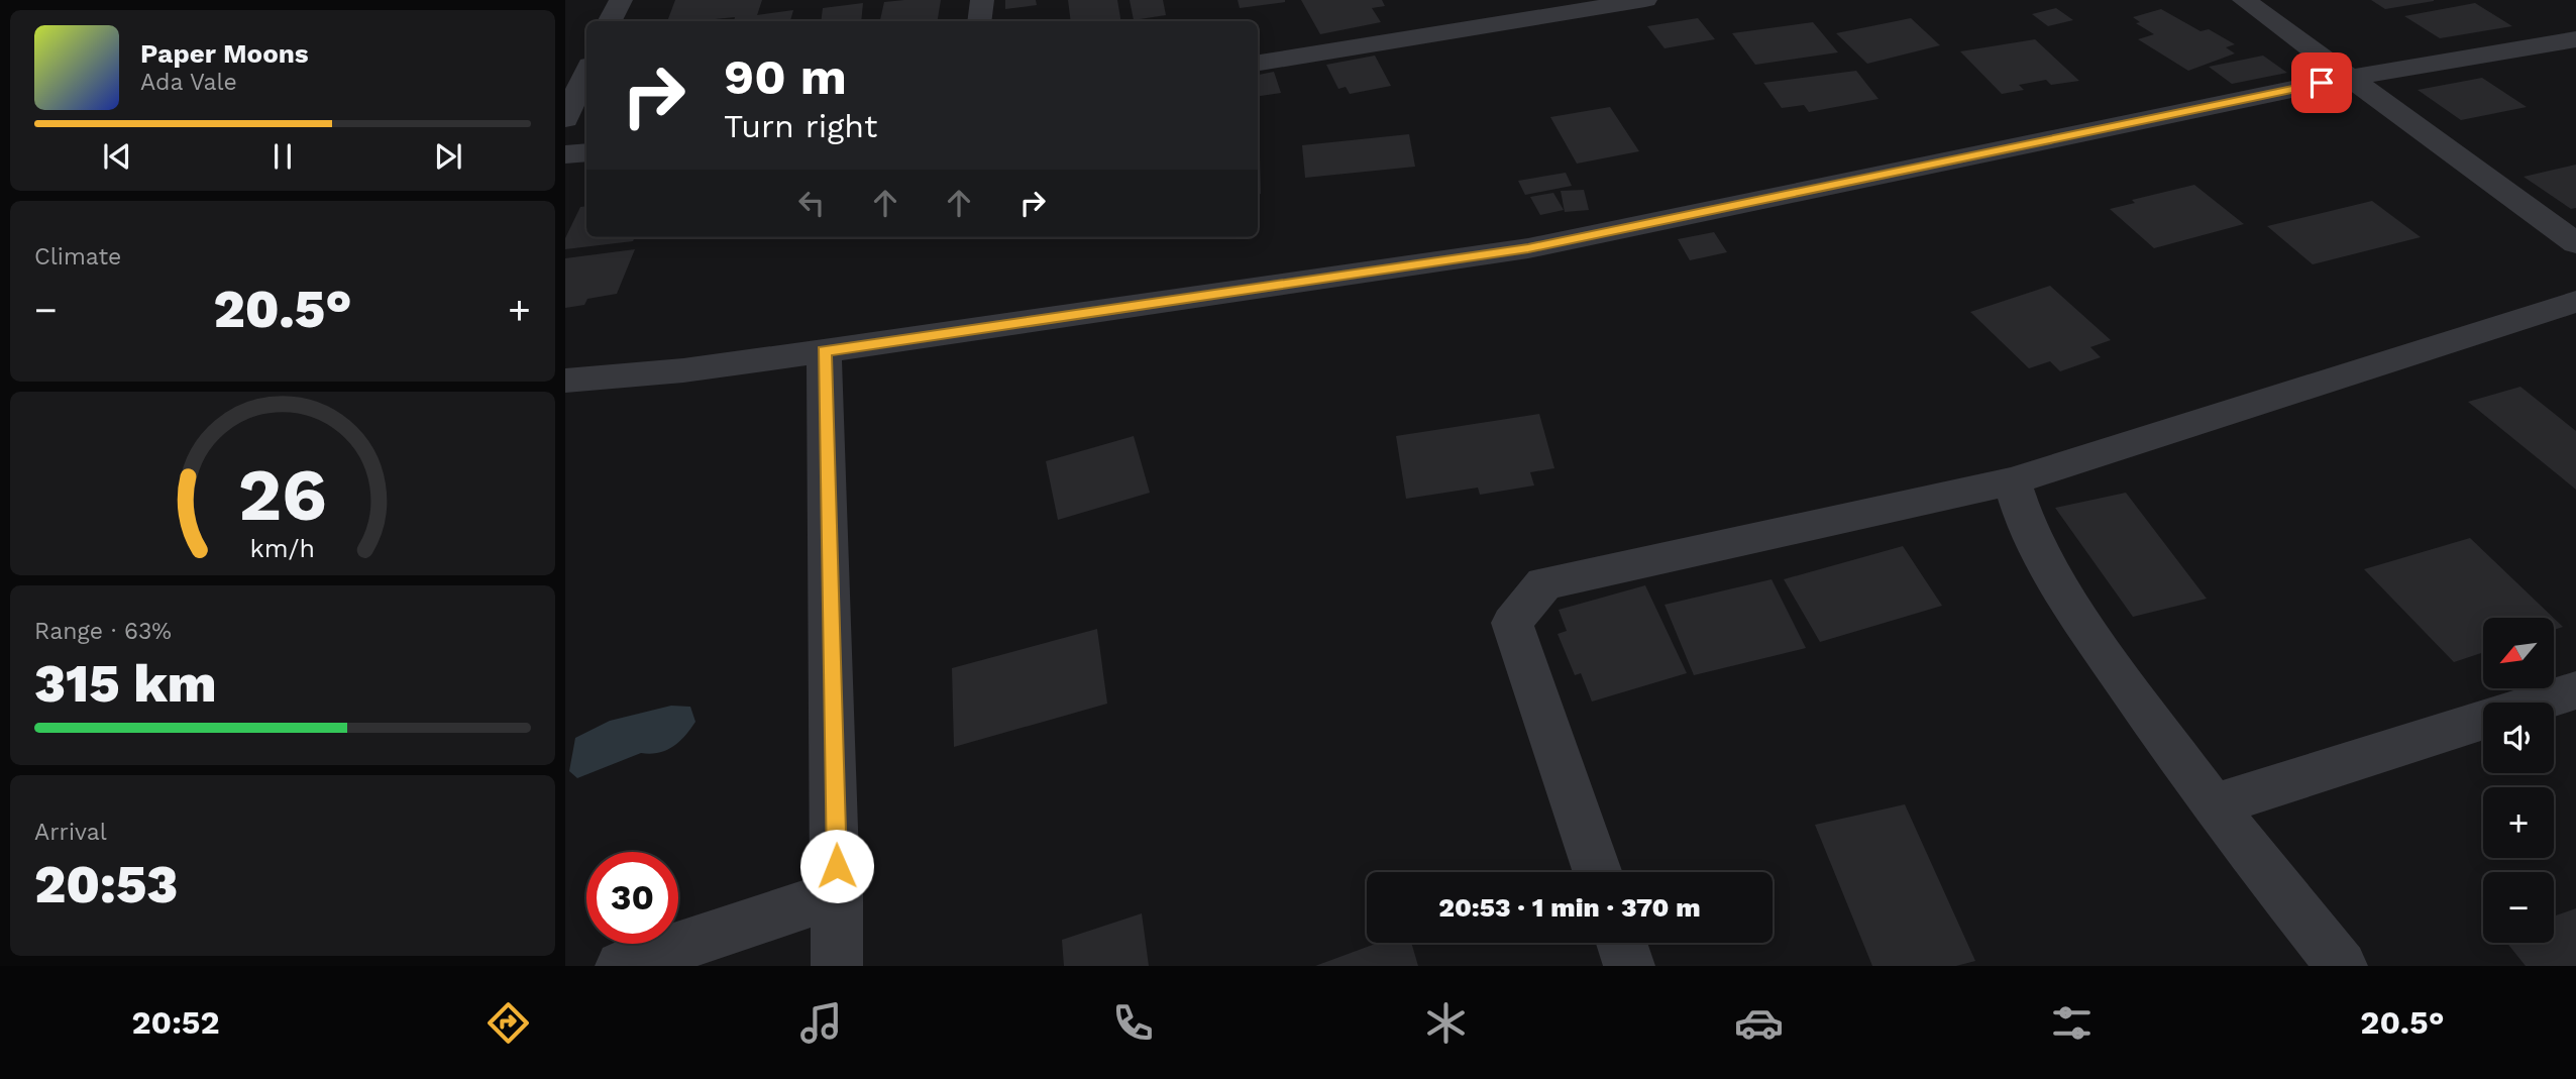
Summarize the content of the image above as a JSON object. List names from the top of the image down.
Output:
{
  "north": "bottom left",
  "page": {
    "turn": ["90 m", "Turn right"],
    "song": ["Paper Moons", "Ada Vale"],
    "tile": [
      "Climate",
      ["Range · 63%", "315 km"],
      ["Arrival", "20:53"]
    ],
    "heat": ["−", "20.5°", "+"],
    "map_buttons": ["+", "−"],
    "limit": "30",
    "trip": "20:53 · 1 min · 370 m",
    "tabs": ["20:52", "20.5°"],
    "gauge": ["26", "km/h"]
  }
}
